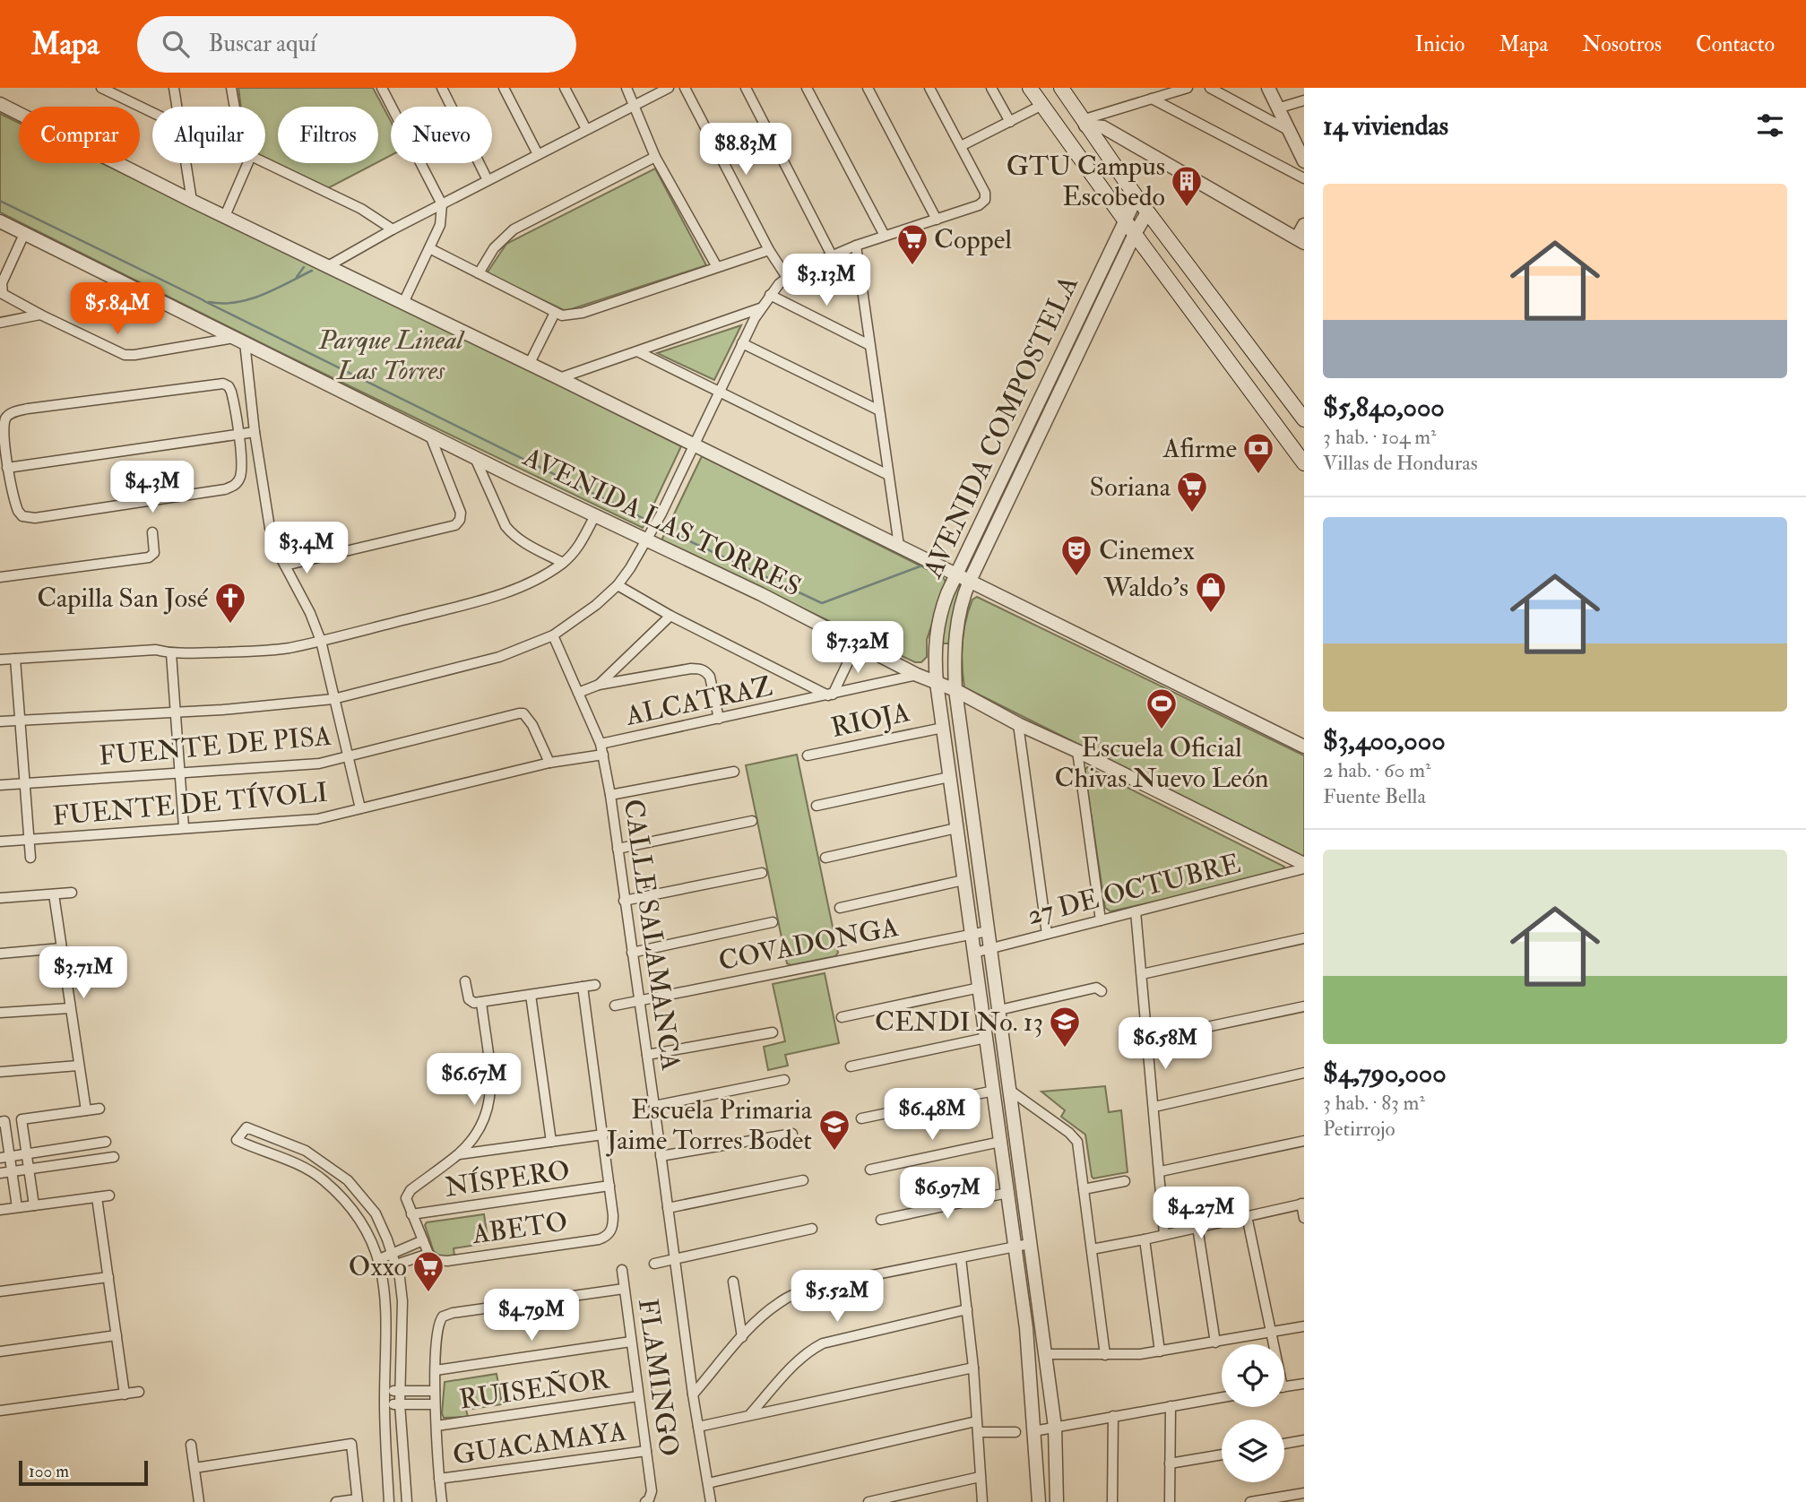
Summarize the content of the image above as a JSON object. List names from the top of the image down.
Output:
{
  "streets": {
    "street": [
      "AVENIDA COMPOSTELA",
      "AVENIDA LAS TORRES",
      "ALCATRAZ",
      "RIOJA",
      "FUENTE DE PISA",
      "FUENTE DE TÍVOLI",
      "27 DE OCTUBRE",
      "CALLE SALAMANCA",
      "COVADONGA",
      "NÍSPERO",
      "ABETO",
      "FLAMINGO",
      "RUISEÑOR",
      "GUACAMAYA"
    ]
  },
  "crossings": [
    ["AVENIDA COMPOSTELA", "AVENIDA LAS TORRES"],
    ["AVENIDA COMPOSTELA", "RIOJA"],
    ["AVENIDA COMPOSTELA", "27 DE OCTUBRE"],
    ["AVENIDA COMPOSTELA", "COVADONGA"],
    ["AVENIDA LAS TORRES", "ALCATRAZ"],
    ["ALCATRAZ", "CALLE SALAMANCA"],
    ["FUENTE DE PISA", "FUENTE DE TÍVOLI"],
    ["FUENTE DE TÍVOLI", "CALLE SALAMANCA"],
    ["CALLE SALAMANCA", "COVADONGA"],
    ["NÍSPERO", "ABETO"],
    ["FLAMINGO", "RUISEÑOR"],
    ["FLAMINGO", "GUACAMAYA"]
  ],
  "parks": ["Parque Lineal Las Torres"],
  "places": {
    "building": ["GTU Campus Escobedo"],
    "supermarket": ["Coppel", "Soriana", "Oxxo"],
    "bank": ["Afirme"],
    "theatre": ["Cinemex"],
    "shop": ["Waldo's"],
    "church": ["Capilla San José"],
    "sports": ["Escuela Oficial Chivas Nuevo León"],
    "school or university": ["CENDI No. 13", "Escuela Primaria Jaime Torres Bodet"]
  },
  "scale_bar": "100 m",
  "page": {
    "header": "Mapa",
    "search": "Buscar aquí",
    "nav": [
      "Inicio",
      "Mapa",
      "Nosotros",
      "Contacto"
    ],
    "heading": "14 viviendas",
    "chip": [
      "Comprar",
      "Alquilar",
      "Filtros",
      "Nuevo"
    ],
    "price": [
      "$8.83M",
      "$3.13M",
      "$5.84M",
      "$4.3M",
      "$3.4M",
      "$7.32M",
      "$3.71M",
      "$6.58M",
      "$6.67M",
      "$6.48M",
      "$6.97M",
      "$4.27M",
      "$5.52M",
      "$4.79M"
    ],
    "list": [
      {
        "name": "$5,840,000",
        "note": "3 hab. · 104 m² · Villas de Honduras"
      },
      {
        "name": "$3,400,000",
        "note": "2 hab. · 60 m² · Fuente Bella"
      },
      {
        "name": "$4,790,000",
        "note": "3 hab. · 83 m² · Petirrojo"
      }
    ],
    "scale": "100 m"
  }
}
